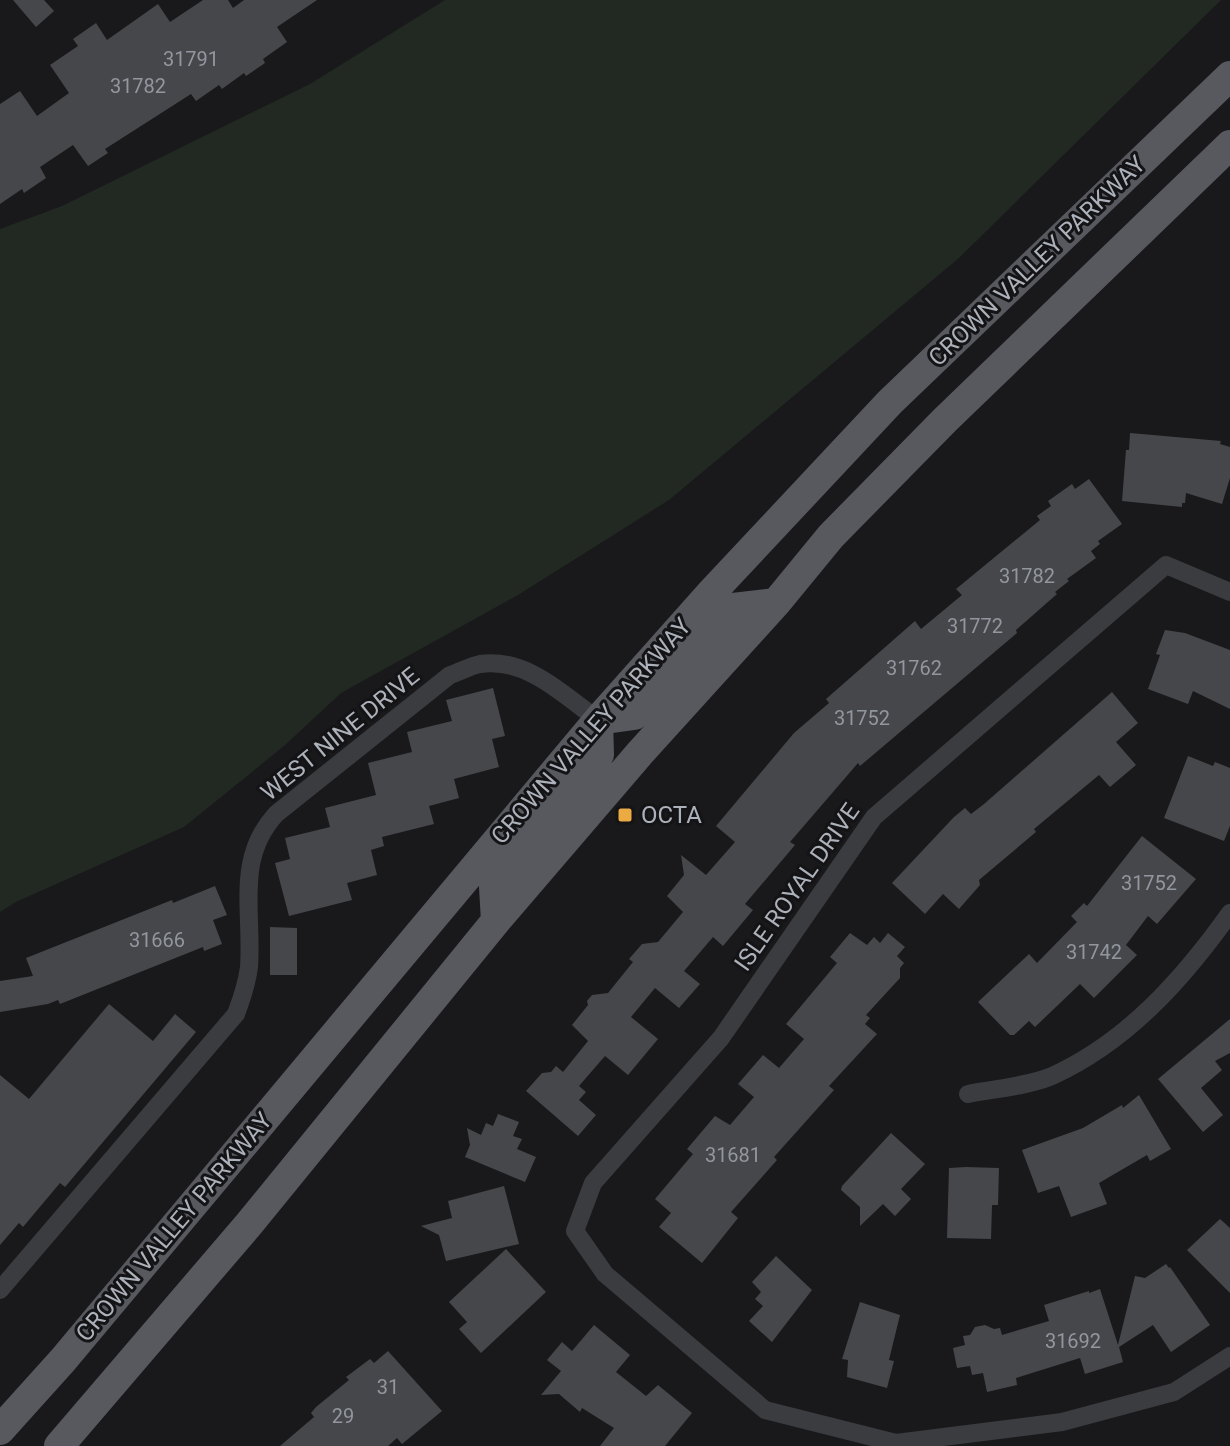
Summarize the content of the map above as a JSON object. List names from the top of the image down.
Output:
{
  "streets": {
    "main road": ["CROWN VALLEY PARKWAY"],
    "street": ["WEST NINE DRIVE", "ISLE ROYAL DRIVE"]
  },
  "crossings": [
    ["CROWN VALLEY PARKWAY", "WEST NINE DRIVE"]
  ],
  "places": {
    "transit": ["OCTA"]
  },
  "house_numbers": [
    "31791",
    "31782",
    "31782",
    "31772",
    "31762",
    "31752",
    "31752",
    "31666",
    "31742",
    "31681",
    "31692",
    "31",
    "29"
  ]
}
